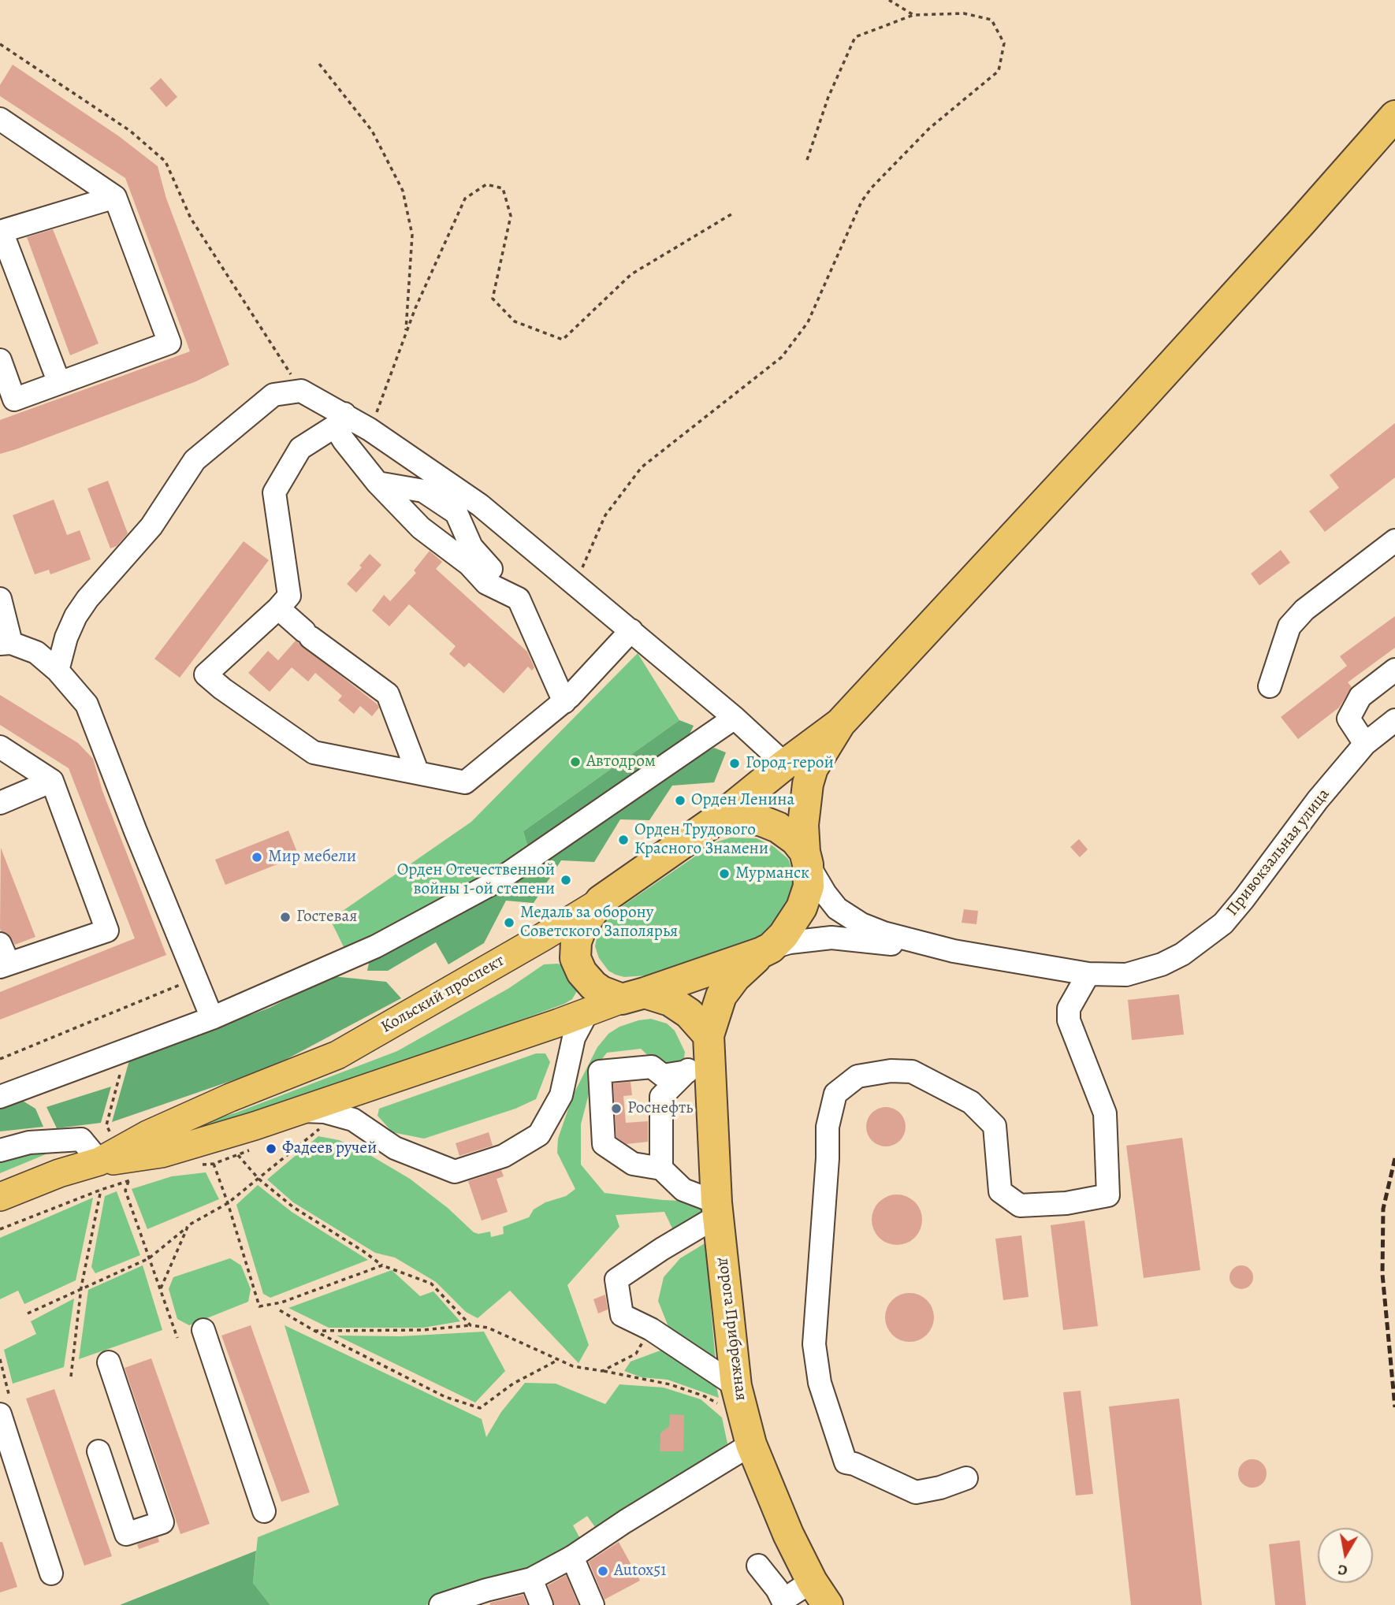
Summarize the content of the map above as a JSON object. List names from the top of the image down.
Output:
{
  "streets": {
    "highway": ["Кольский проспект", "дорога Прибрежная"],
    "street": ["Привокзальная улица"]
  },
  "places": [
    "Автодром",
    "Город-герой",
    "Орден Ленина",
    "Орден Трудового Красного Знамени",
    "Мир мебели",
    "Мурманск",
    "Орден Отечественной войны 1-ой степени",
    "Гостевая",
    "Медаль за оборону Советского Заполярья",
    "Роснефть",
    "Фадеев ручей",
    "Autox51"
  ],
  "north": "bottom"
}
